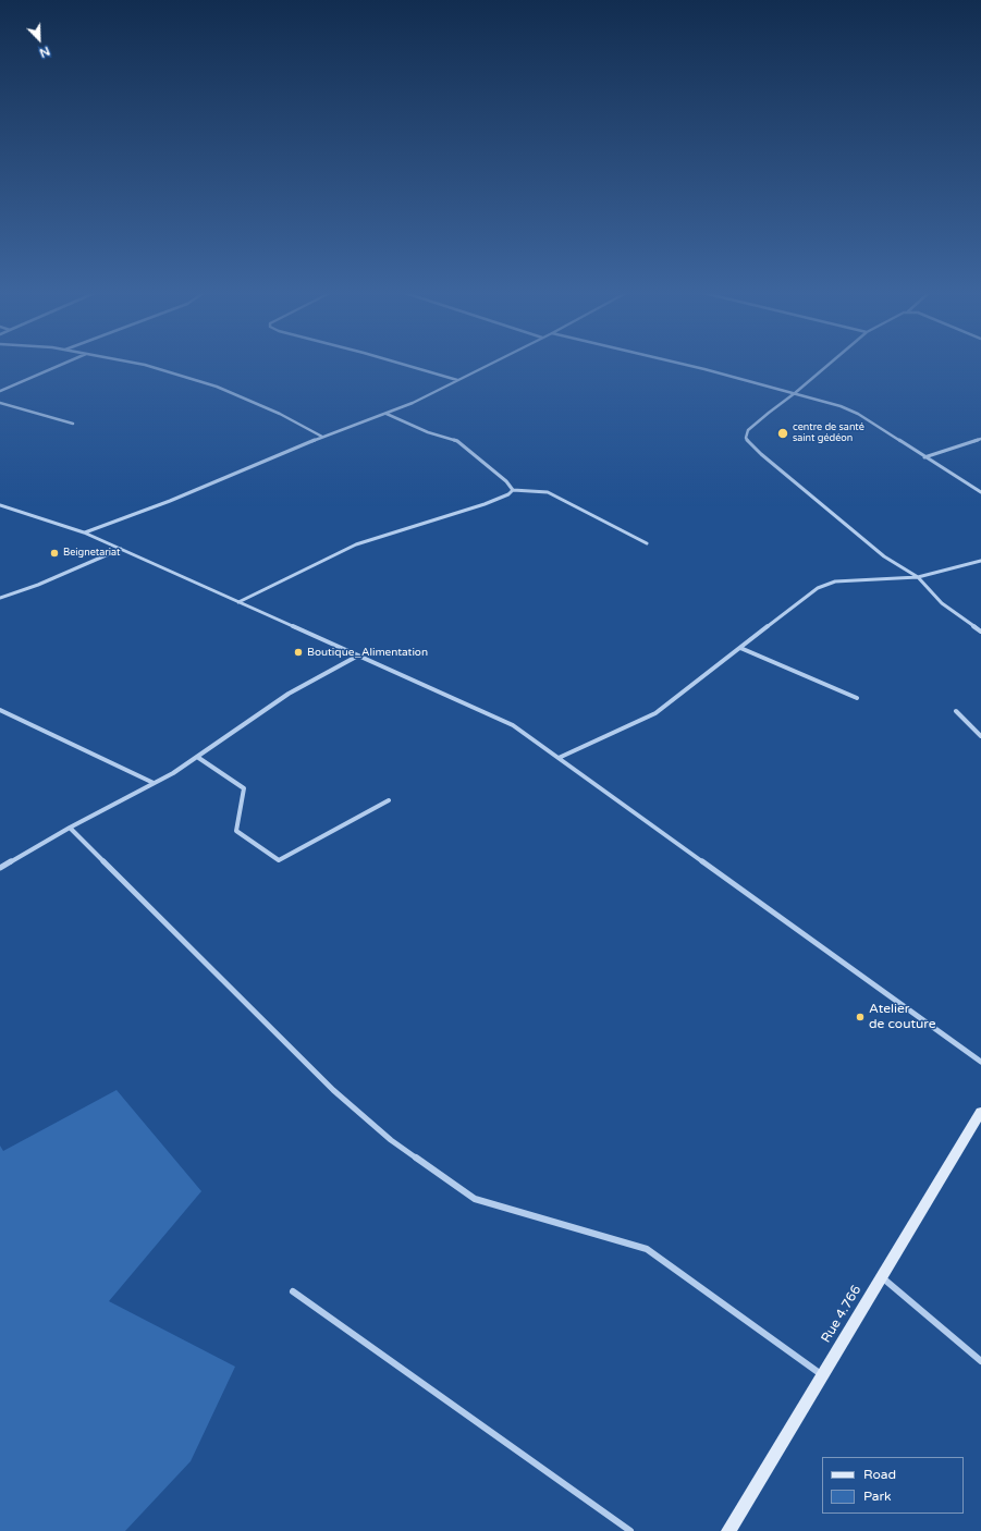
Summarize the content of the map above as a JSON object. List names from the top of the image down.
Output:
{
  "streets": {
    "street": ["Rue 4.766"]
  },
  "places": [
    "centre de santé saint gédéon",
    "Beignetariat",
    "Boutique_Alimentation",
    "Atelier de couture"
  ],
  "legend": ["Road", "Park"],
  "north": "bottom right"
}
